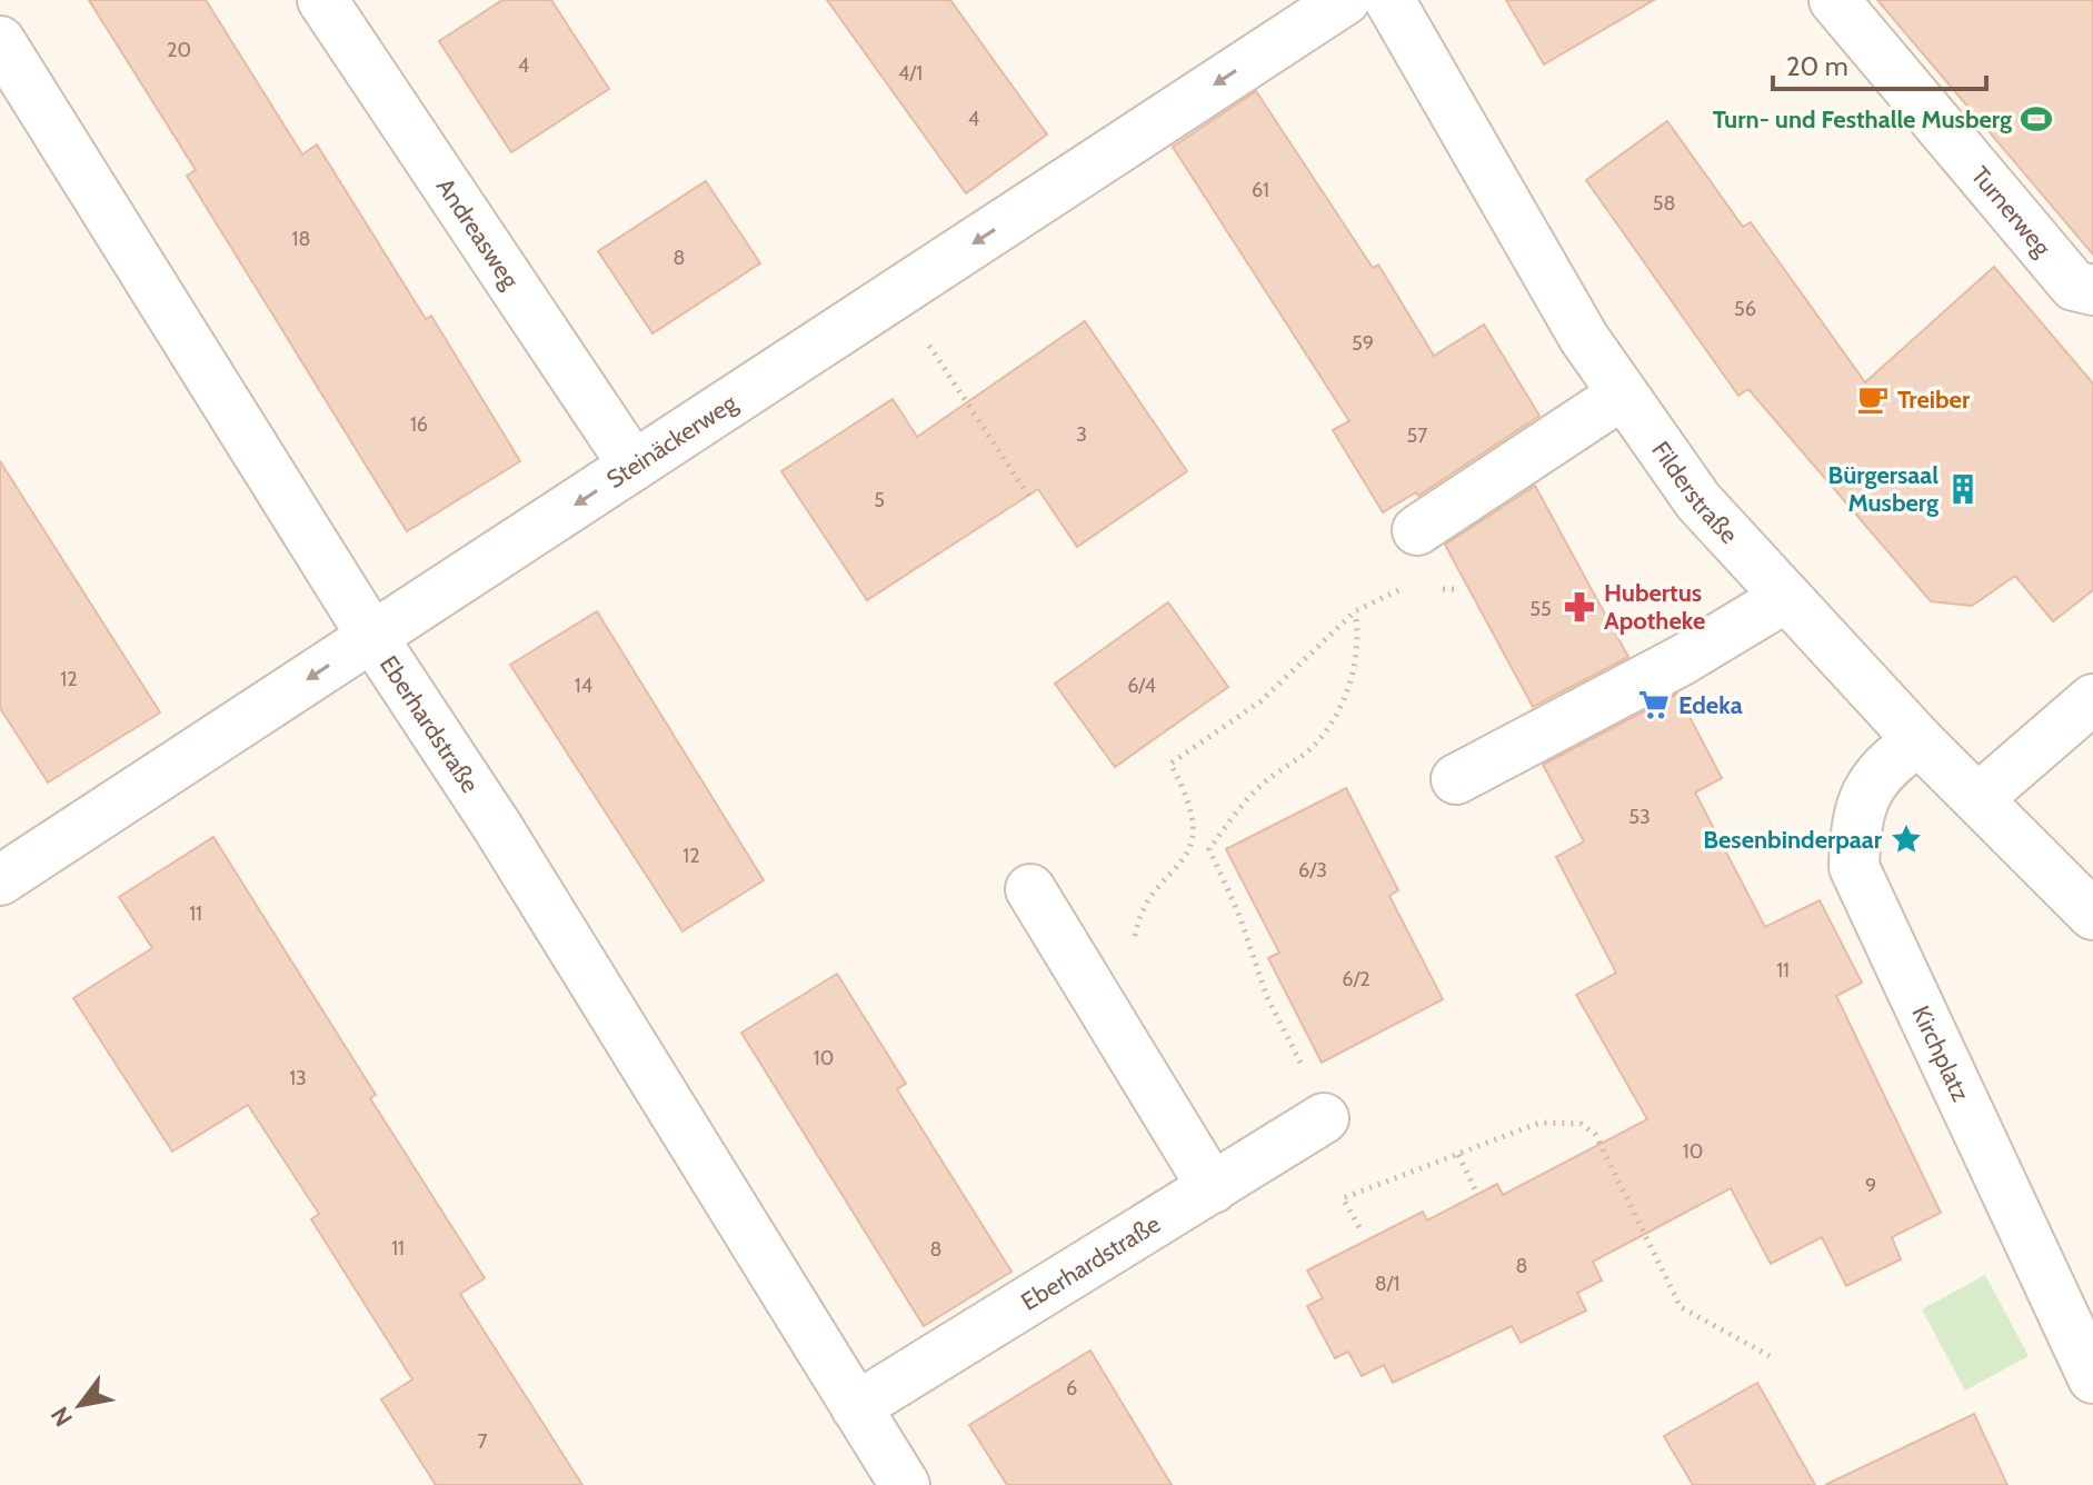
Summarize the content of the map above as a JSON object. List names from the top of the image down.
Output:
{
  "streets": {
    "street": [
      "Turnerweg",
      "Andreasweg",
      "Steinäckerweg",
      "Filderstraße",
      "Eberhardstraße",
      "Kirchplatz"
    ]
  },
  "crossings": [
    ["Andreasweg", "Steinäckerweg"],
    ["Steinäckerweg", "Eberhardstraße"],
    ["Filderstraße", "Kirchplatz"]
  ],
  "one_way": ["Steinäckerweg"],
  "places": {
    "sports": ["Turn- und Festhalle Musberg"],
    "cafe": ["Treiber"],
    "building": ["Bürgersaal Musberg"],
    "pharmacy": ["Hubertus Apotheke"],
    "supermarket": ["Edeka"],
    "place": ["Besenbinderpaar"]
  },
  "house_numbers": [
    "20",
    "4",
    "4/1",
    "4",
    "61",
    "58",
    "18",
    "8",
    "56",
    "59",
    "16",
    "3",
    "57",
    "5",
    "55",
    "12",
    "14",
    "6/4",
    "53",
    "12",
    "6/3",
    "11",
    "11",
    "6/2",
    "10",
    "13",
    "10",
    "9",
    "11",
    "8",
    "8",
    "8/1",
    "6",
    "7"
  ],
  "scale_bar": "20 m",
  "north": "bottom left"
}
